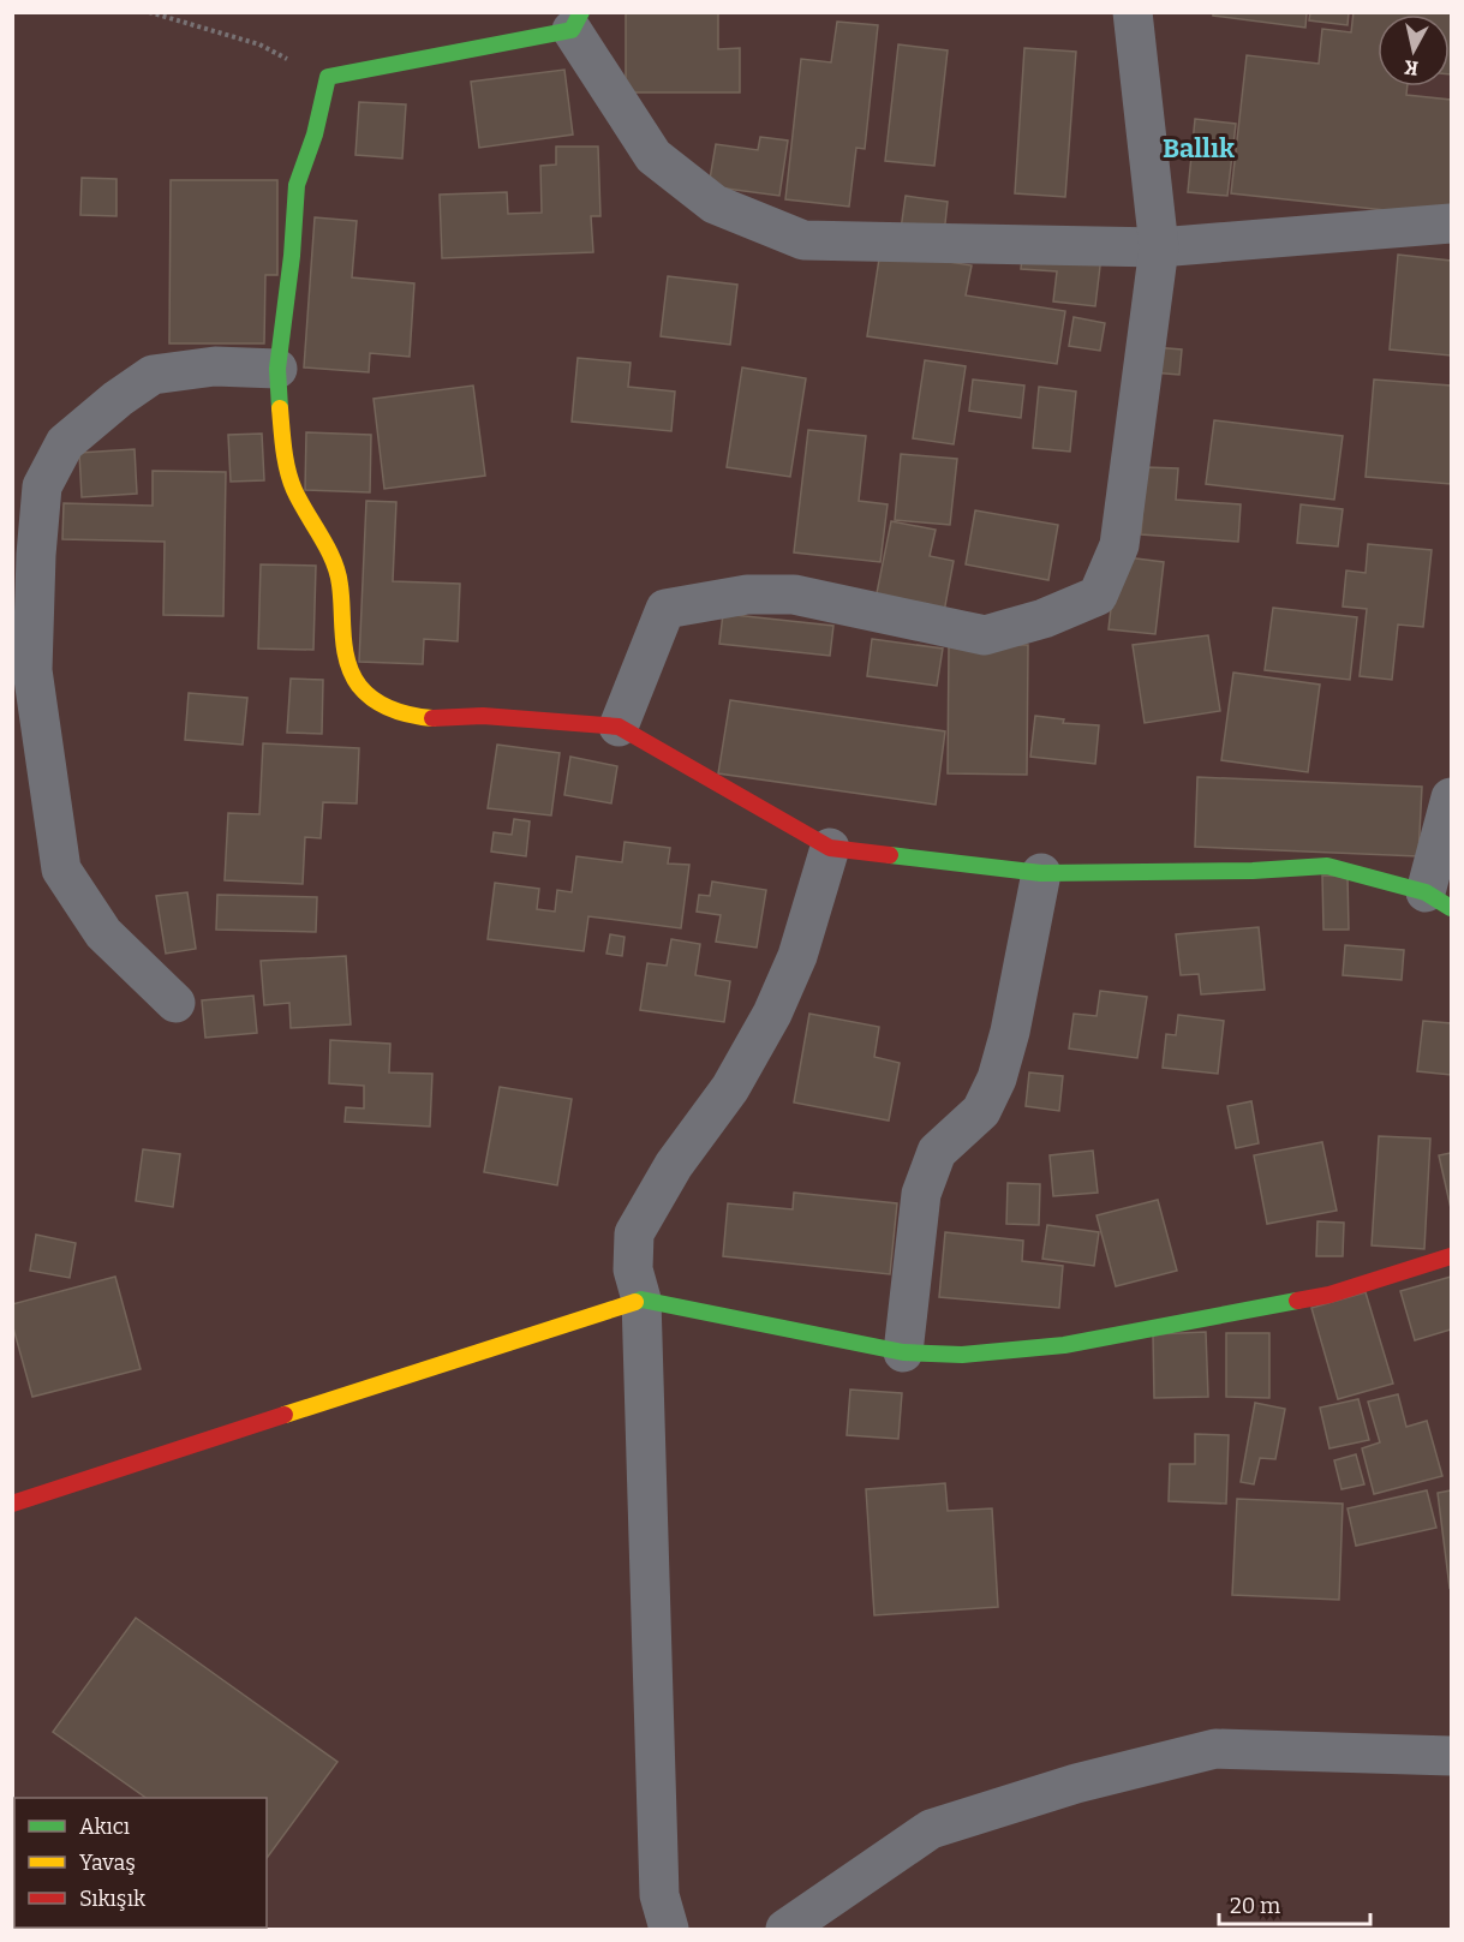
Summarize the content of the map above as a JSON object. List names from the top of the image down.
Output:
{
  "districts": ["Ballık"],
  "legend": ["Akıcı", "Yavaş", "Sıkışık"],
  "scale_bar": "20 m",
  "north": "bottom"
}
